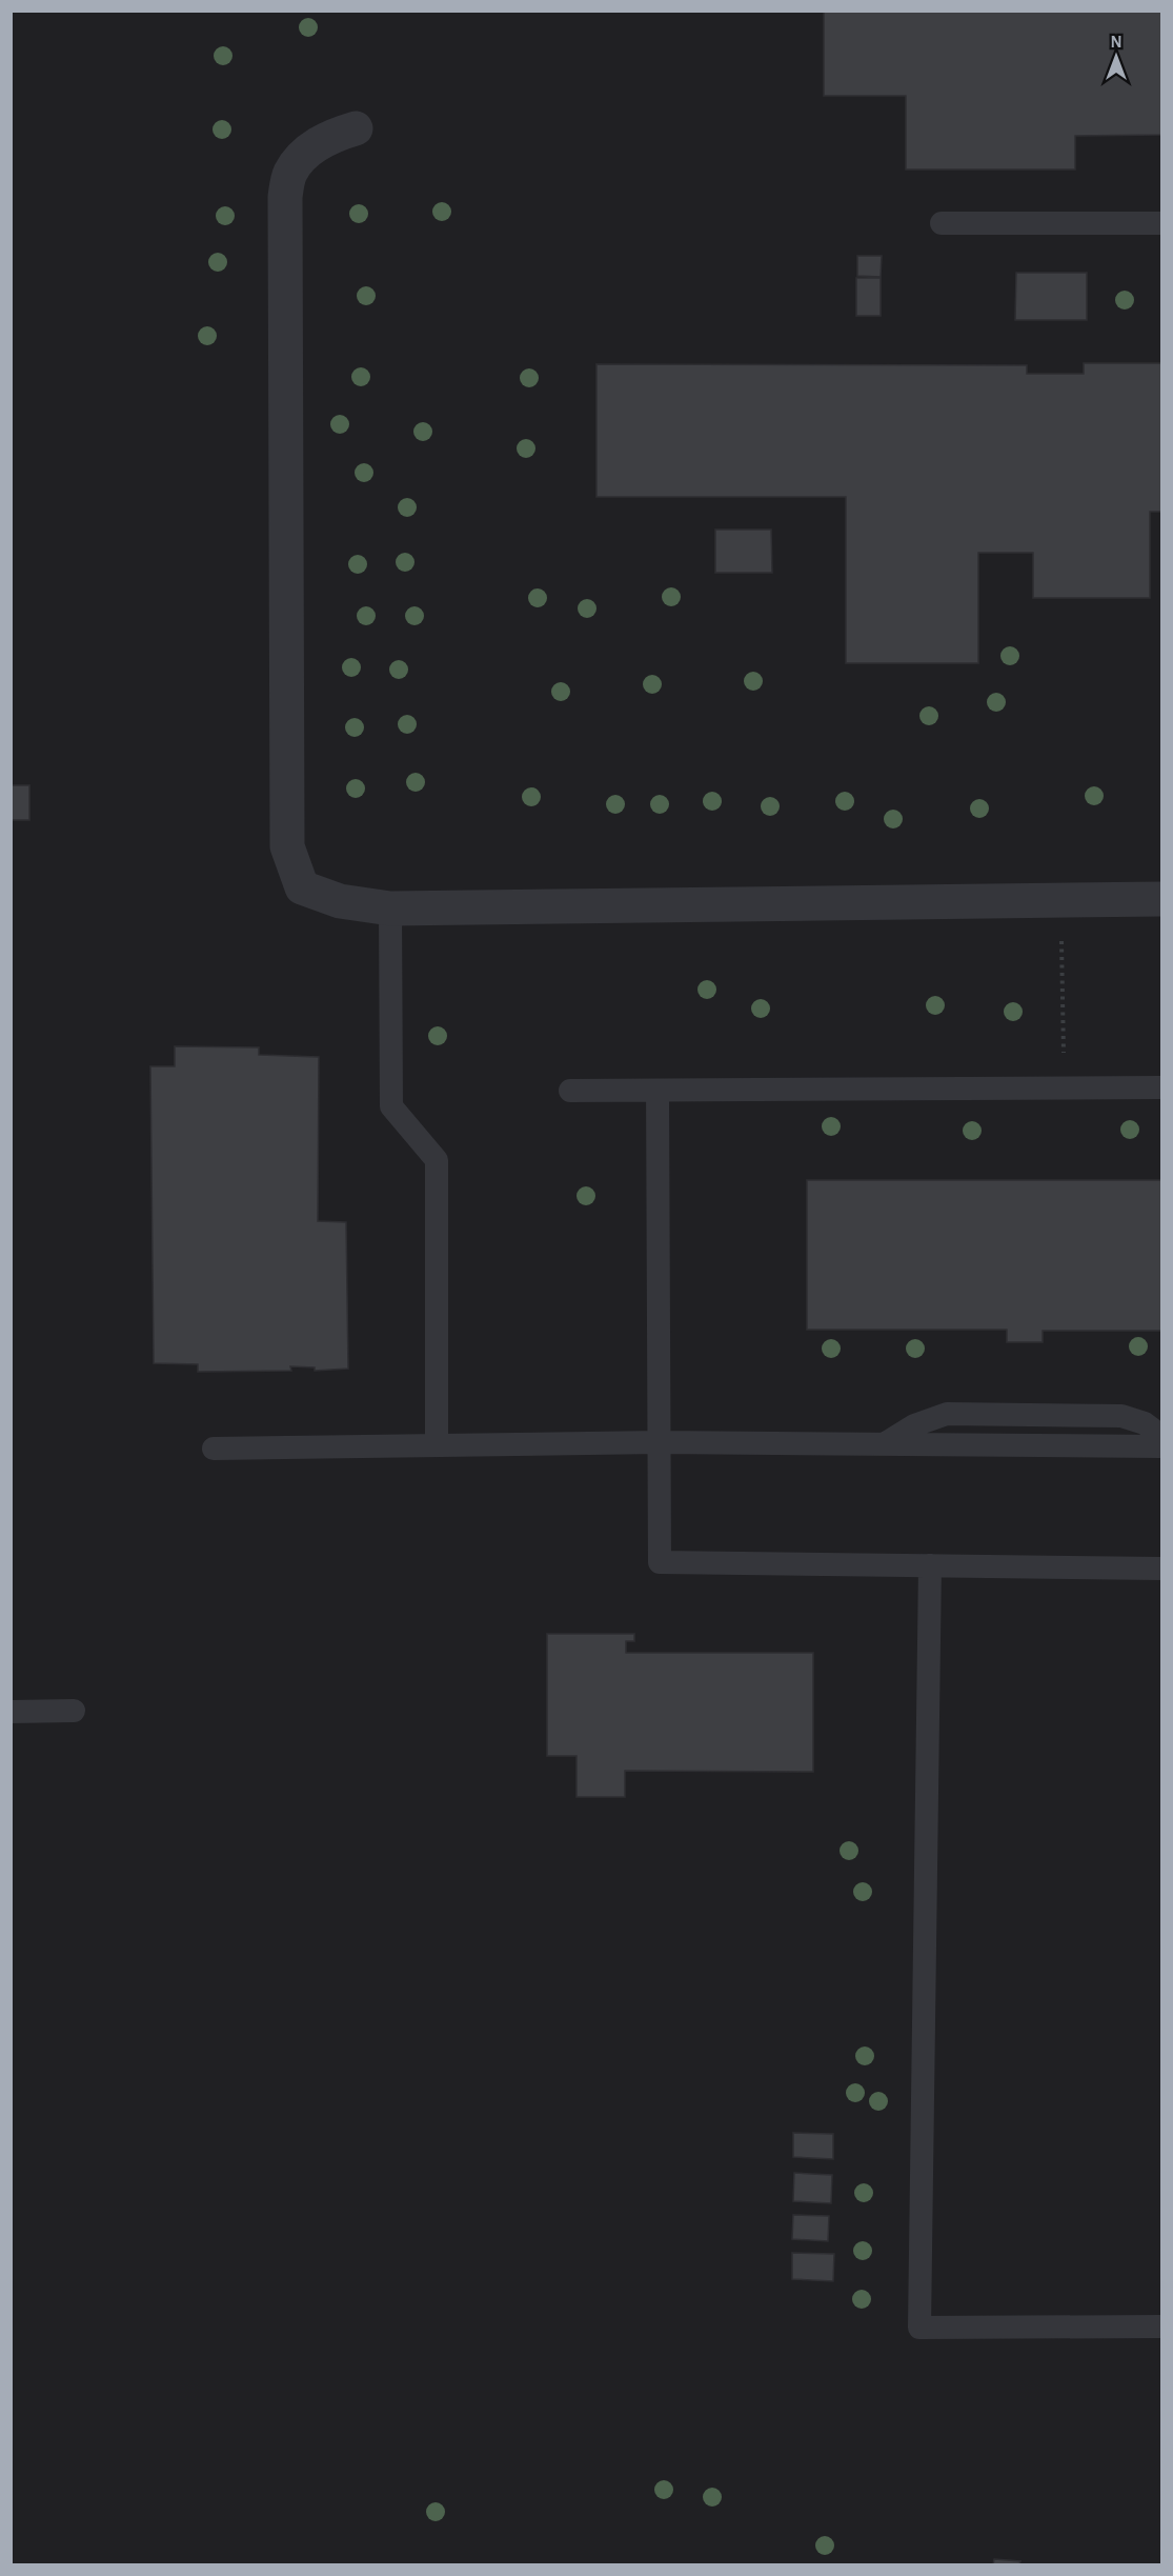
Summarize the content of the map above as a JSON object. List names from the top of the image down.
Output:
{
  "north": "top"
}
